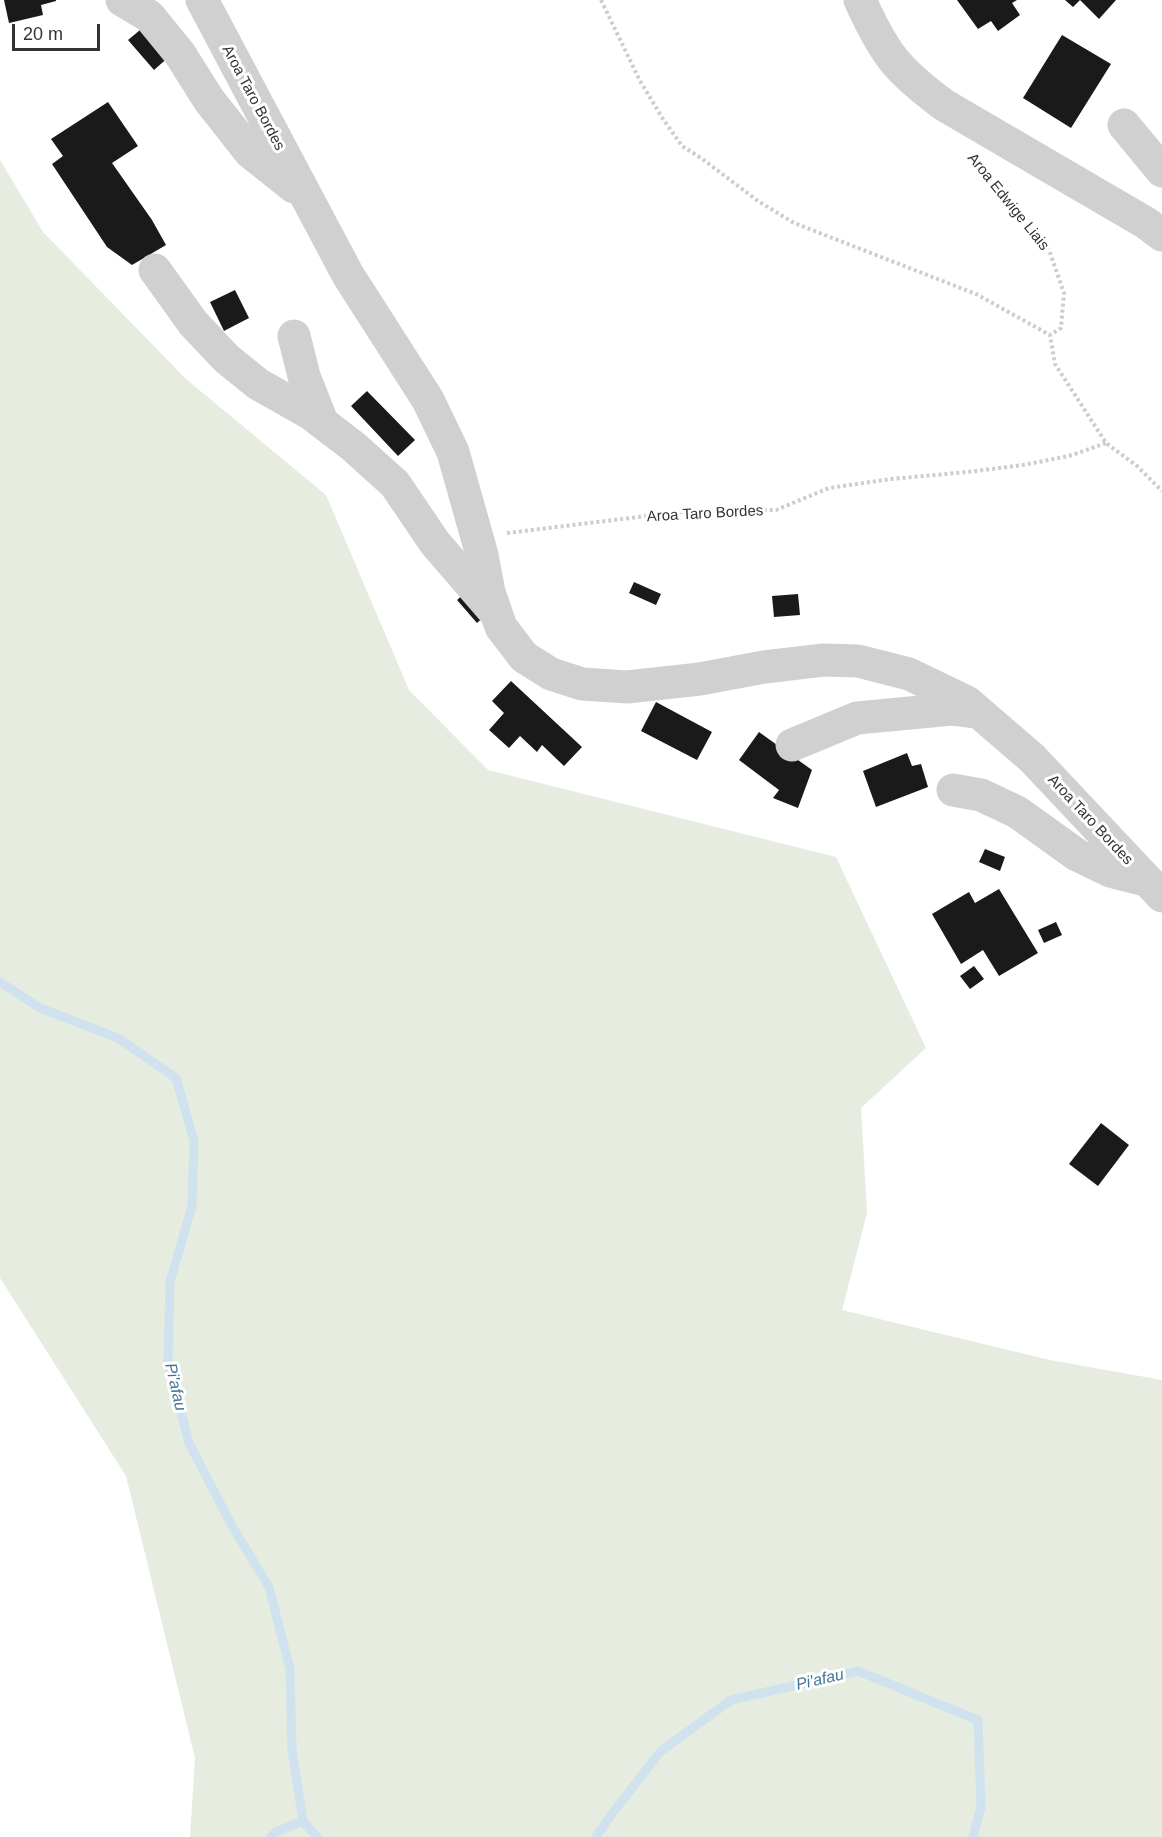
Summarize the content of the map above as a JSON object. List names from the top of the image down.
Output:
{
  "streets": {
    "street": ["Aroa Taro Bordes", "Aroa Edwige Liais"]
  },
  "water": ["Pi'afau"],
  "scale_bar": "20 m"
}
